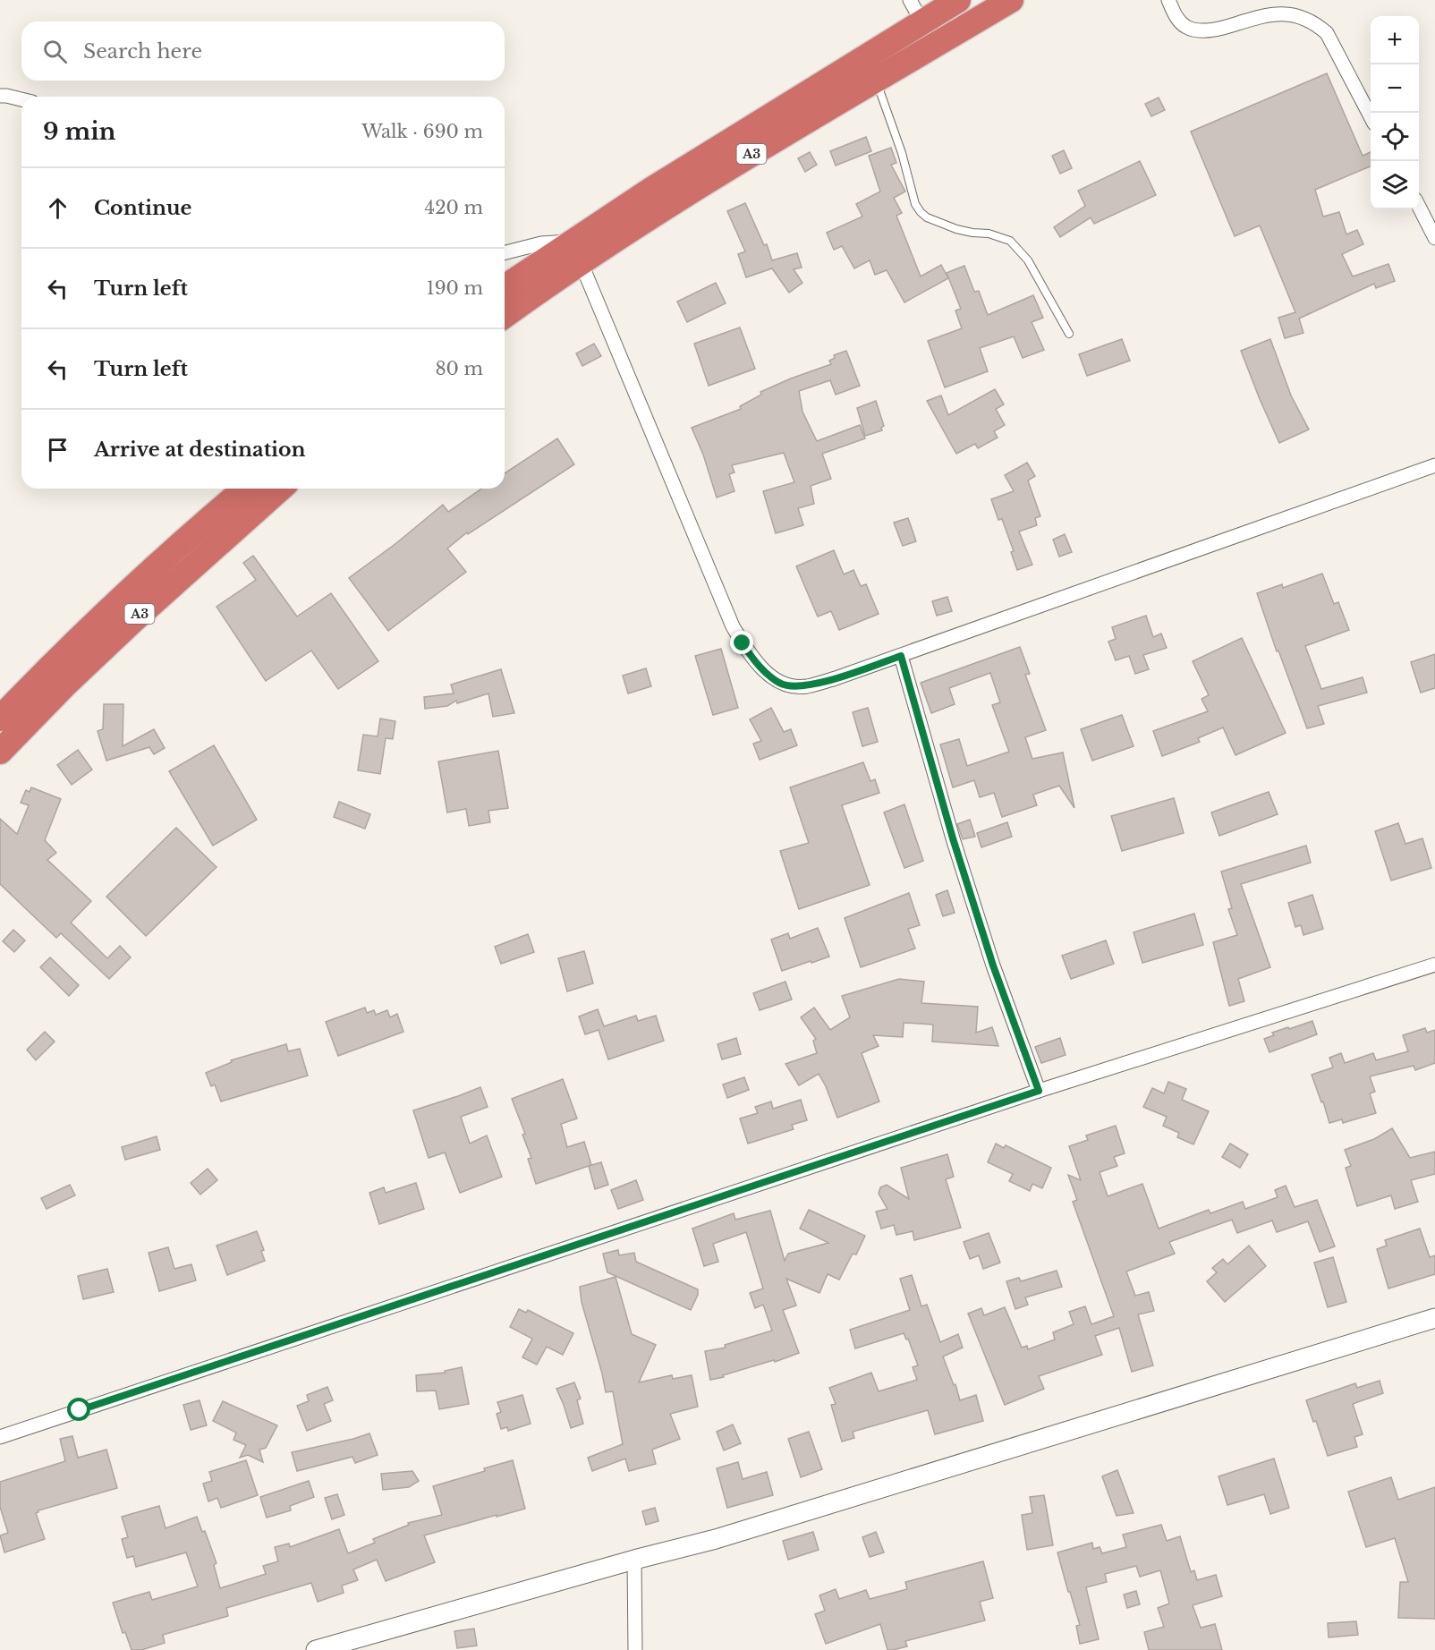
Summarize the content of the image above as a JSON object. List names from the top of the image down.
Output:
{
  "streets": {
    "highway": ["A3"]
  },
  "page": {
    "map_buttons": ["+", "−"],
    "search": "Search here",
    "heading": ["9 min", "Walk · 690 m"],
    "list": [
      ["Continue", "420 m"],
      ["Turn left", "190 m"],
      ["Turn left", "80 m"],
      "Arrive at destination"
    ]
  }
}
